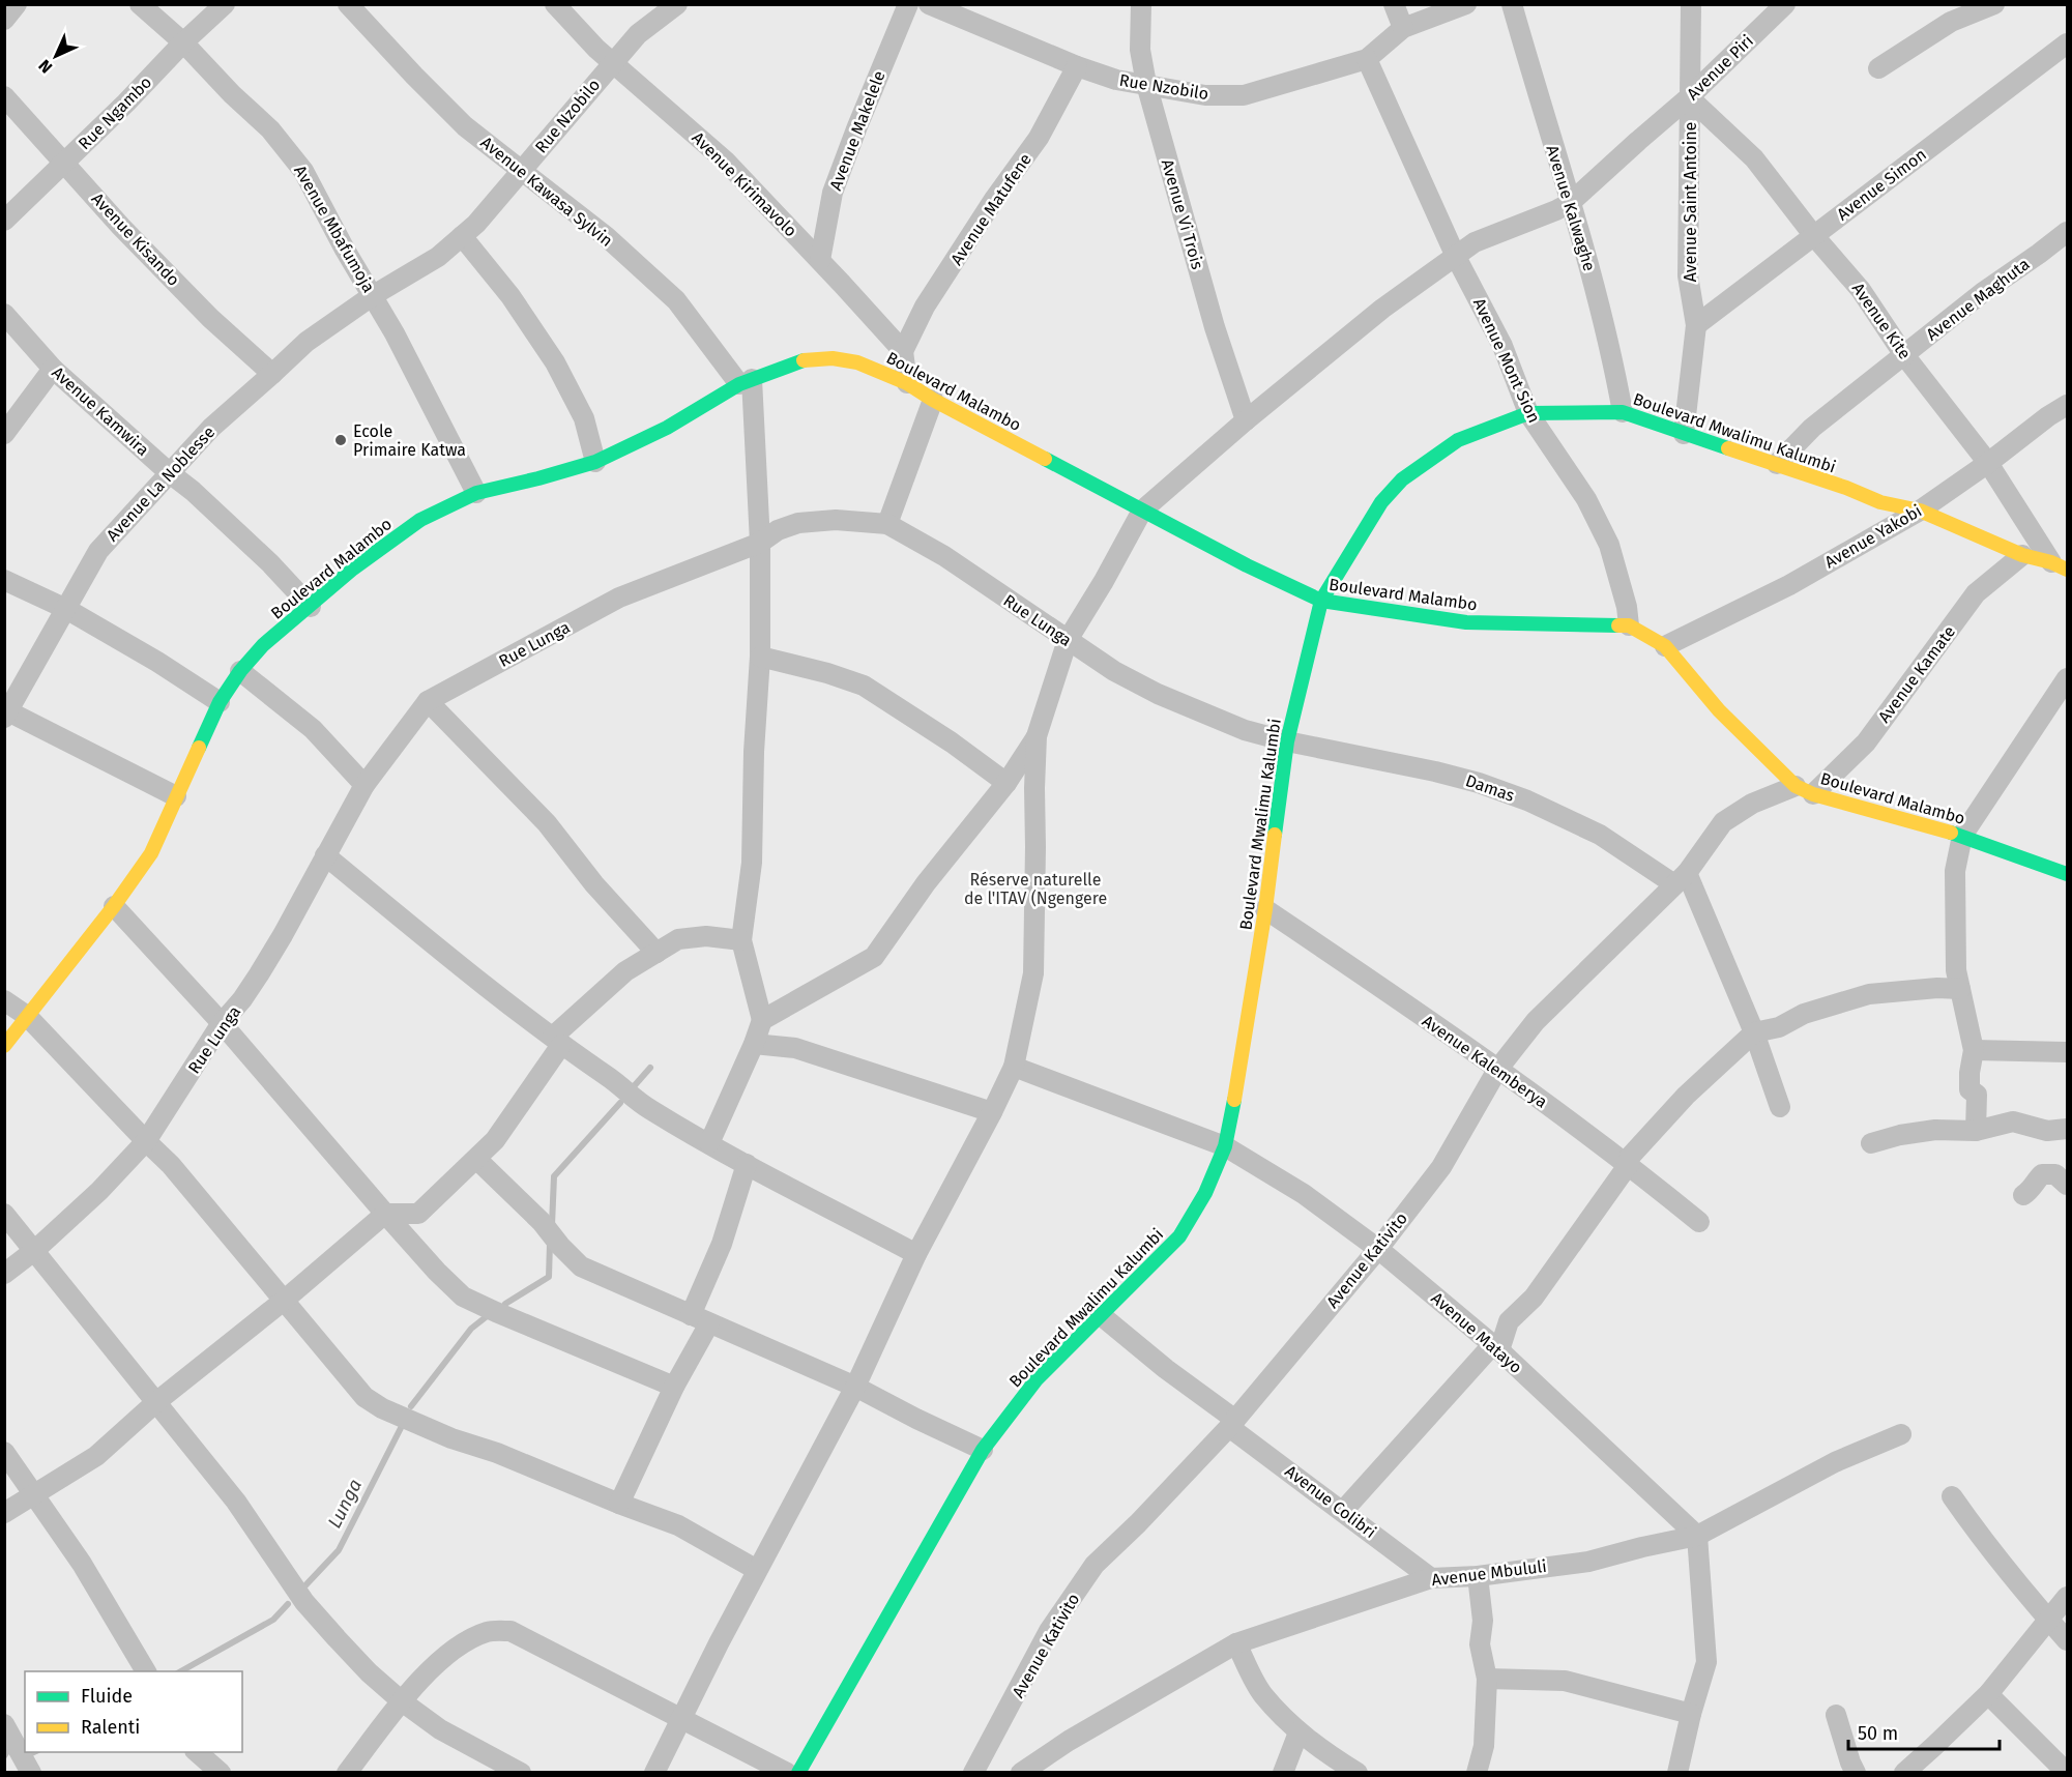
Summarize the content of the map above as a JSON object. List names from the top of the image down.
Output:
{
  "streets": {
    "street": [
      "Avenue Piri",
      "Rue Nzobilo",
      "Rue Ngambo",
      "Avenue Makelele",
      "Avenue Kirimavolo",
      "Avenue Simon",
      "Avenue Kawasa Sylvin",
      "Avenue Saint Antoine",
      "Avenue Kalwaghe",
      "Avenue Matufene",
      "Avenue Vi Trois",
      "Avenue Mbafumoja",
      "Avenue Kisando",
      "Avenue Maghuta",
      "Avenue Kite",
      "Avenue Mont Sion",
      "Boulevard Malambo",
      "Avenue Kamwira",
      "Boulevard Mwalimu Kalumbi",
      "Avenue La Noblesse",
      "Avenue Yakobi",
      "Rue Lunga",
      "Avenue Kamate",
      "Damas",
      "Avenue Kalemberya",
      "Avenue Kativito",
      "Avenue Matayo",
      "Avenue Colibri",
      "Avenue Mbululi"
    ]
  },
  "crossings": [
    ["Avenue Piri", "Avenue Saint Antoine"],
    ["Avenue Piri", "Avenue Kalwaghe"],
    ["Avenue Piri", "Avenue Vi Trois"],
    ["Avenue Piri", "Avenue Kite"],
    ["Avenue Piri", "Avenue Mont Sion"],
    ["Avenue Piri", "Boulevard Malambo"],
    ["Rue Nzobilo", "Avenue Kirimavolo"],
    ["Rue Nzobilo", "Avenue Kawasa Sylvin"],
    ["Rue Nzobilo", "Avenue Matufene"],
    ["Rue Nzobilo", "Avenue Vi Trois"],
    ["Rue Nzobilo", "Avenue Mbafumoja"],
    ["Rue Nzobilo", "Avenue Mont Sion"],
    ["Rue Nzobilo", "Avenue La Noblesse"],
    ["Rue Ngambo", "Avenue Mbafumoja"],
    ["Rue Ngambo", "Avenue Kisando"],
    ["Avenue Makelele", "Avenue Kirimavolo"],
    ["Avenue Kirimavolo", "Avenue Matufene"],
    ["Avenue Simon", "Avenue Saint Antoine"],
    ["Avenue Simon", "Avenue Kite"],
    ["Avenue Kawasa Sylvin", "Boulevard Malambo"],
    ["Avenue Saint Antoine", "Avenue Kite"],
    ["Avenue Saint Antoine", "Boulevard Mwalimu Kalumbi"],
    ["Avenue Kalwaghe", "Boulevard Mwalimu Kalumbi"],
    ["Avenue Mbafumoja", "Boulevard Malambo"],
    ["Avenue Mbafumoja", "Avenue La Noblesse"],
    ["Avenue Kisando", "Avenue La Noblesse"],
    ["Avenue Maghuta", "Avenue Kite"],
    ["Avenue Maghuta", "Boulevard Mwalimu Kalumbi"],
    ["Avenue Kite", "Boulevard Mwalimu Kalumbi"],
    ["Avenue Kite", "Avenue Yakobi"],
    ["Avenue Mont Sion", "Boulevard Malambo"],
    ["Avenue Mont Sion", "Boulevard Mwalimu Kalumbi"],
    ["Boulevard Malambo", "Avenue Kamwira"],
    ["Boulevard Malambo", "Boulevard Mwalimu Kalumbi"],
    ["Boulevard Malambo", "Avenue Yakobi"],
    ["Boulevard Malambo", "Avenue Kamate"],
    ["Boulevard Malambo", "Avenue Kativito"],
    ["Avenue Kamwira", "Avenue La Noblesse"],
    ["Boulevard Mwalimu Kalumbi", "Avenue Yakobi"],
    ["Boulevard Mwalimu Kalumbi", "Rue Lunga"],
    ["Boulevard Mwalimu Kalumbi", "Avenue Kamate"],
    ["Boulevard Mwalimu Kalumbi", "Damas"],
    ["Boulevard Mwalimu Kalumbi", "Avenue Kalemberya"],
    ["Boulevard Mwalimu Kalumbi", "Avenue Matayo"],
    ["Boulevard Mwalimu Kalumbi", "Avenue Colibri"],
    ["Rue Lunga", "Damas"],
    ["Avenue Kamate", "Avenue Kativito"],
    ["Damas", "Avenue Kativito"],
    ["Avenue Kalemberya", "Avenue Kativito"],
    ["Avenue Kativito", "Avenue Matayo"],
    ["Avenue Kativito", "Avenue Colibri"],
    ["Avenue Matayo", "Avenue Mbululi"],
    ["Avenue Colibri", "Avenue Mbululi"]
  ],
  "water": ["Lunga"],
  "parks": ["Réserve naturelle de l'ITAV (Ngengere"],
  "places": ["Ecole Primaire Katwa"],
  "legend": ["Fluide", "Ralenti"],
  "scale_bar": "50 m",
  "north": "bottom left"
}
